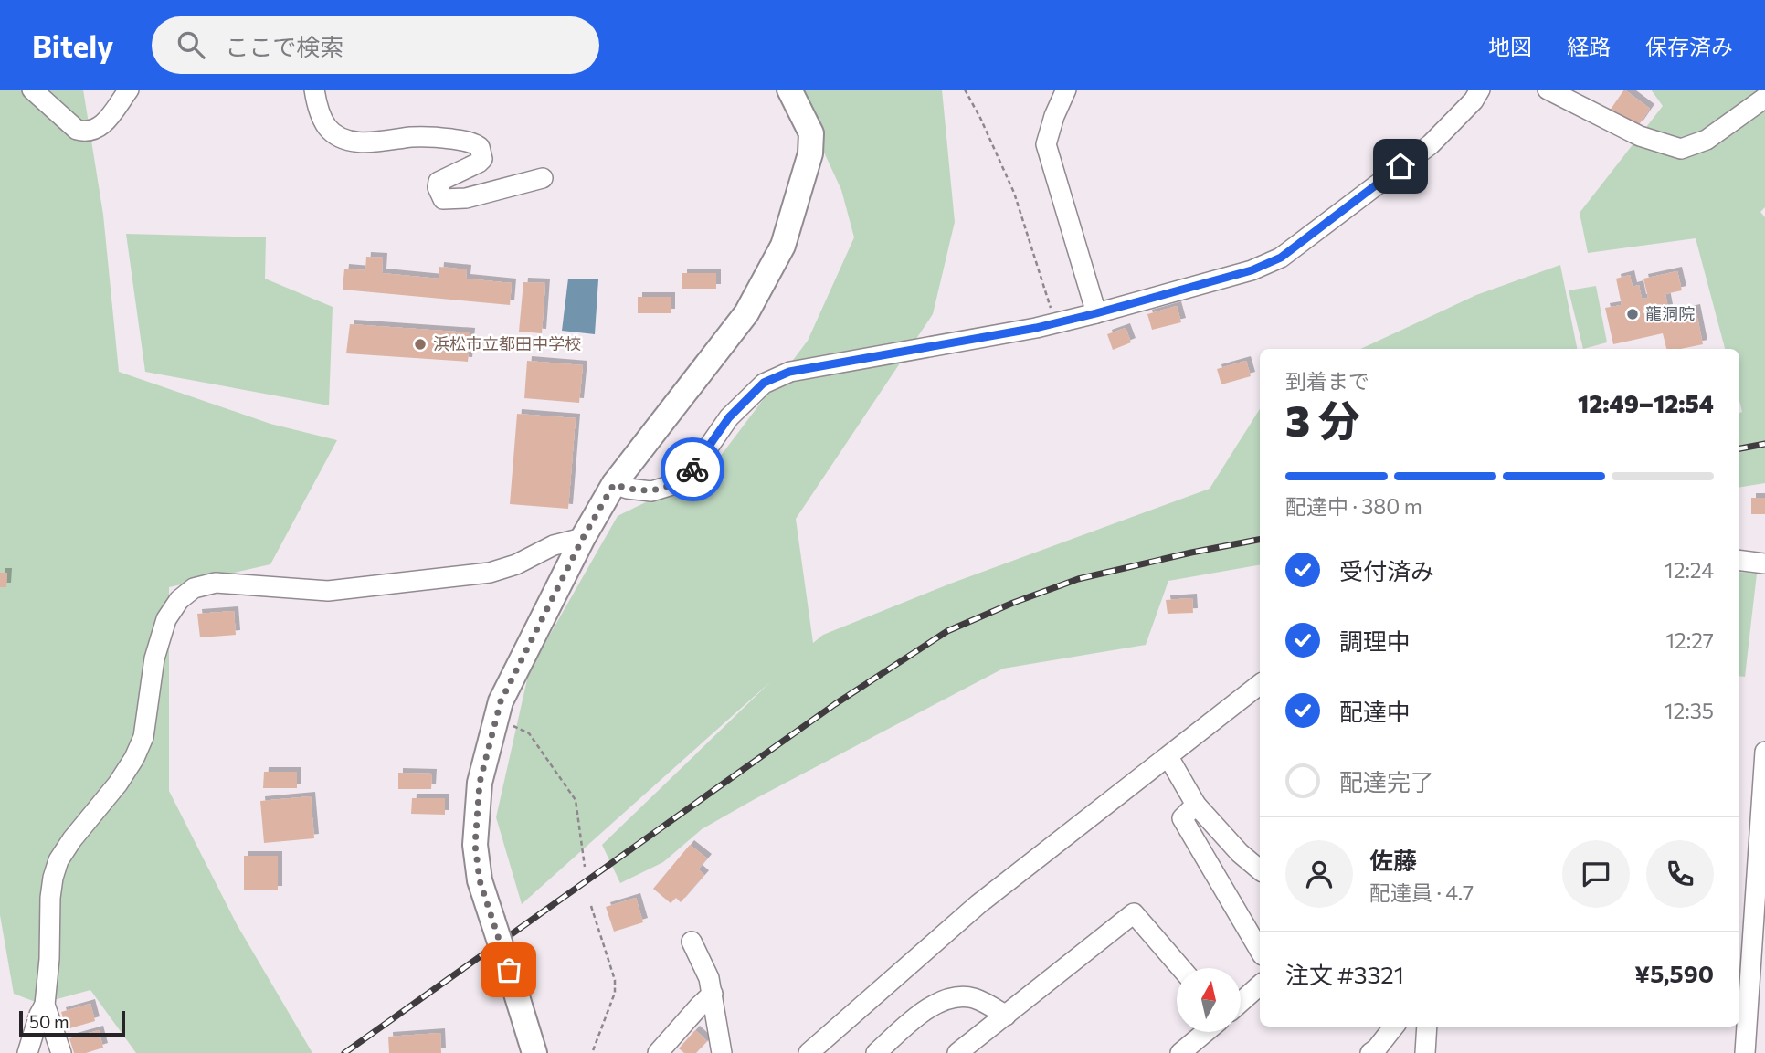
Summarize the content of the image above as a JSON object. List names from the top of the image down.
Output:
{
  "places": ["龍洞院", "浜松市立都田中学校"],
  "scale_bar": "50 m",
  "north": "top",
  "page": {
    "header": "Bitely",
    "search": "ここで検索",
    "nav": ["地図", "経路", "保存済み"],
    "heading": ["3 分", "到着まで", "12:49–12:54"],
    "panel": [
      "佐藤",
      "配達員 · 4.7",
      "注文 #3321",
      "¥5,590"
    ],
    "bar": "配達中 · 380 m",
    "list": [
      ["受付済み", "12:24"],
      ["調理中", "12:27"],
      ["配達中", "12:35"],
      "配達完了"
    ],
    "scale": "50 m"
  }
}
